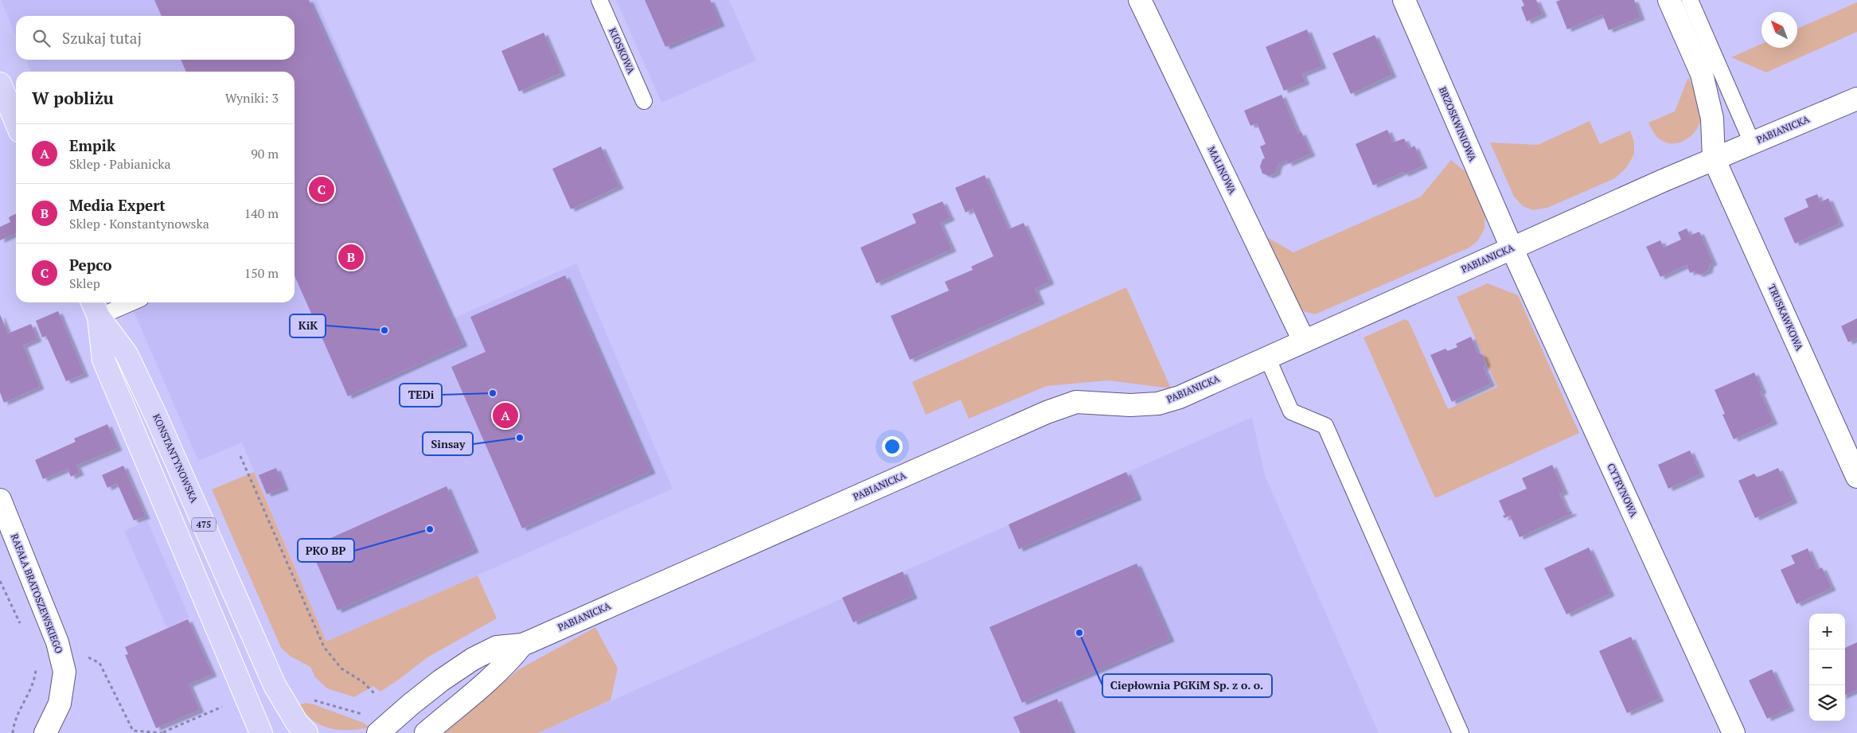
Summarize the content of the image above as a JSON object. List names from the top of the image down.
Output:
{
  "streets": {
    "main road": ["KONSTANTYNOWSKA", "475"],
    "street": [
      "BRZOSKWINIOWA",
      "PABIANICKA",
      "MALINOWA",
      "TRUSKAWKOWA",
      "CYTRYNOWA",
      "RAFAŁA BRATOSZEWSKIEGO"
    ],
    "lane": ["KIOSKOWA"]
  },
  "crossings": [
    ["BRZOSKWINIOWA", "PABIANICKA"],
    ["BRZOSKWINIOWA", "CYTRYNOWA"],
    ["PABIANICKA", "MALINOWA"],
    ["PABIANICKA", "TRUSKAWKOWA"],
    ["PABIANICKA", "CYTRYNOWA"],
    ["KONSTANTYNOWSKA", "475"]
  ],
  "places": [
    "KiK",
    "TEDi",
    "Sinsay",
    "PKO BP",
    "Ciepłownia PGKiM Sp. z o. o."
  ],
  "north": "top left",
  "page": {
    "search": "Szukaj tutaj",
    "heading": ["W pobliżu", "Wyniki: 3"],
    "list": [
      {
        "mark": "A",
        "name": "Empik",
        "note": "Sklep · Pabianicka",
        "value": "90 m"
      },
      {
        "mark": "B",
        "name": "Media Expert",
        "note": "Sklep · Konstantynowska",
        "value": "140 m"
      },
      {
        "mark": "C",
        "name": "Pepco",
        "note": "Sklep",
        "value": "150 m"
      }
    ],
    "pins": ["C", "B", "A"],
    "map_buttons": ["+", "−"]
  }
}
